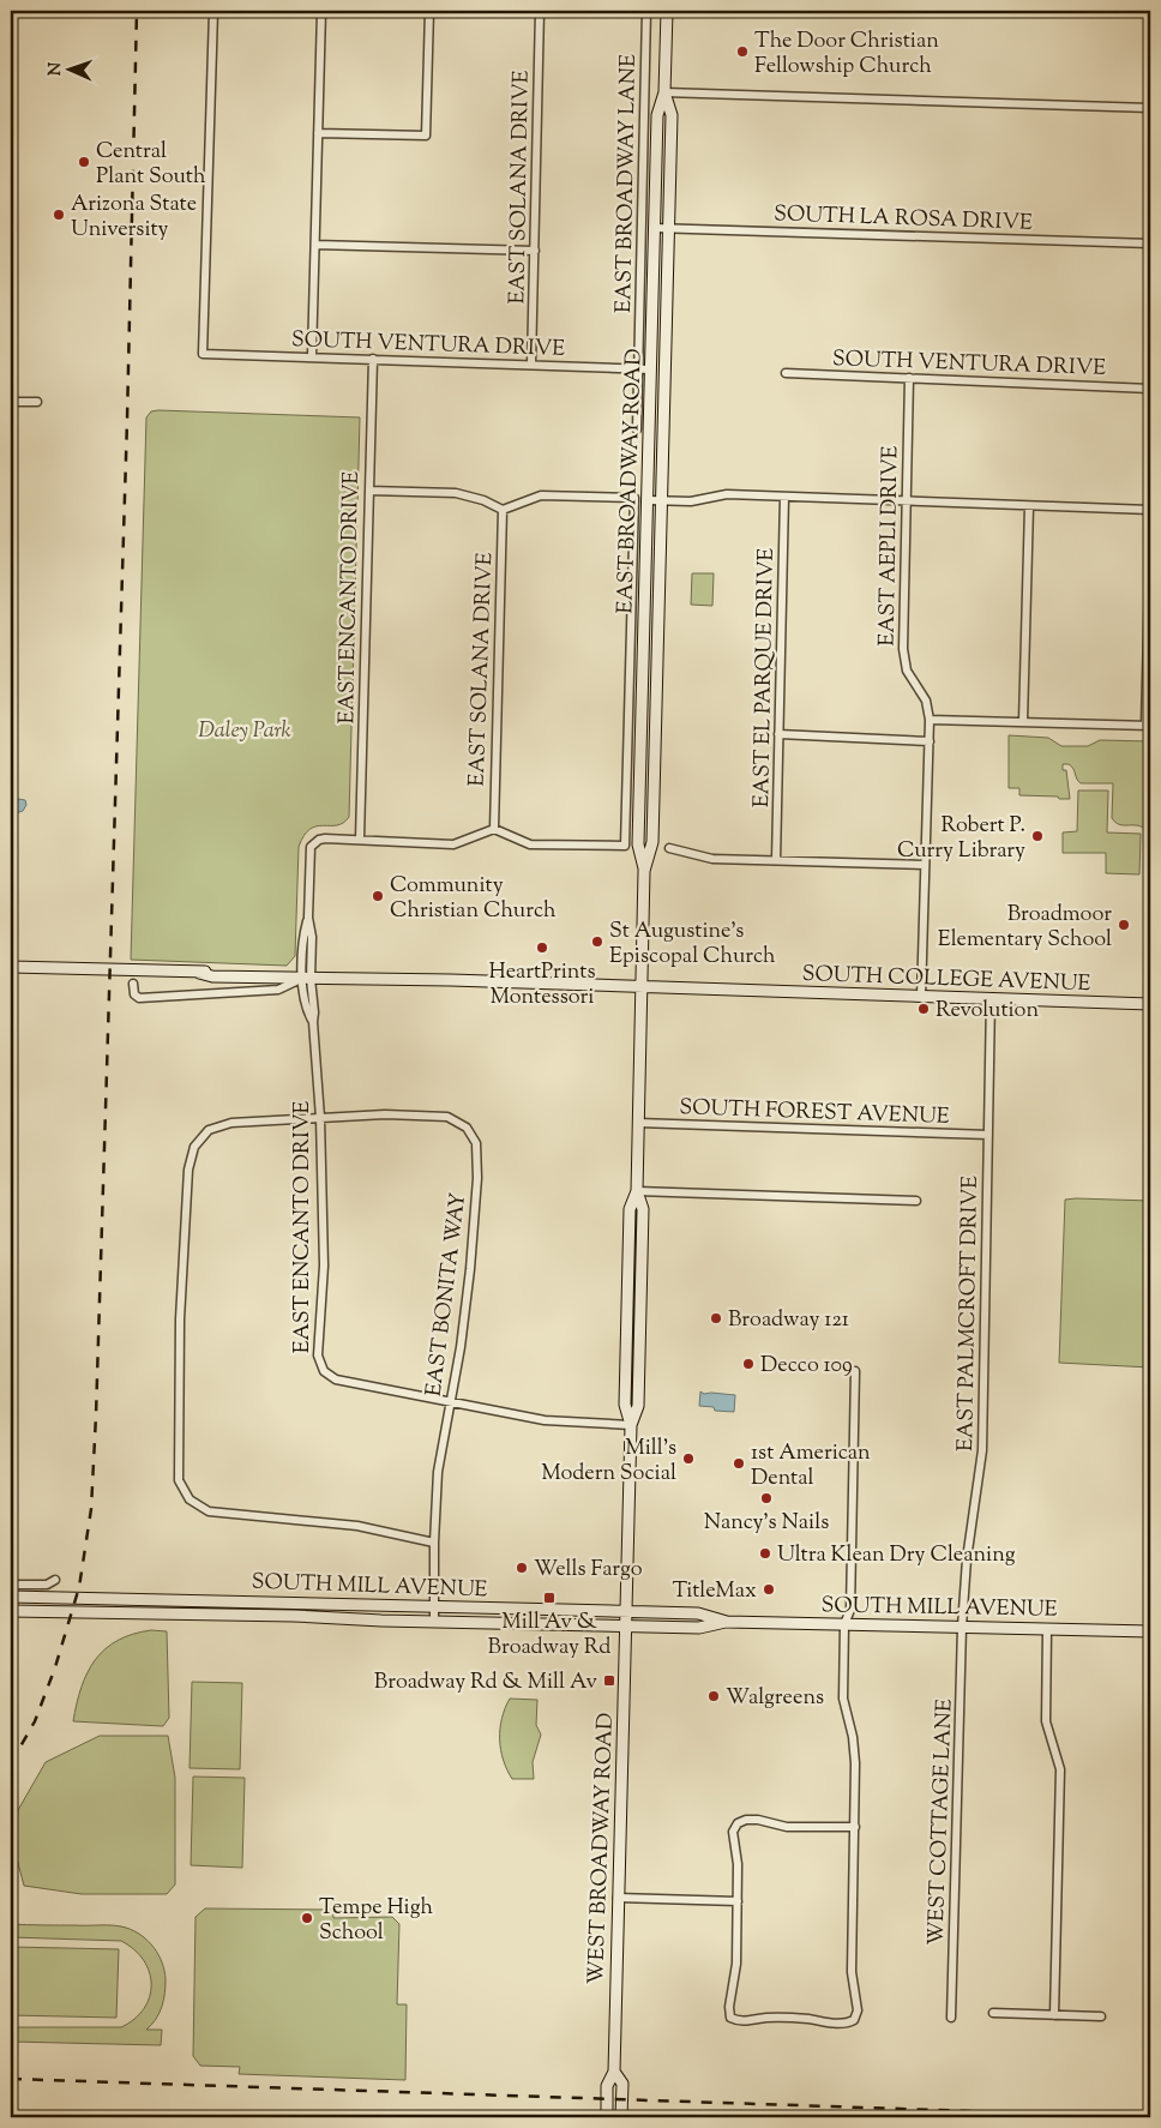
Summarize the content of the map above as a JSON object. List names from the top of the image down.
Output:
{
  "streets": {
    "main road": [
      "EAST BROADWAY ROAD",
      "SOUTH COLLEGE AVENUE",
      "SOUTH MILL AVENUE",
      "WEST BROADWAY ROAD"
    ],
    "street": [
      "EAST BROADWAY LANE",
      "EAST SOLANA DRIVE",
      "SOUTH LA ROSA DRIVE",
      "SOUTH VENTURA DRIVE",
      "EAST AEPLI DRIVE",
      "EAST ENCANTO DRIVE",
      "EAST EL PARQUE DRIVE",
      "SOUTH FOREST AVENUE",
      "EAST BONITA WAY",
      "EAST PALMCROFT DRIVE",
      "WEST COTTAGE LANE"
    ]
  },
  "crossings": [
    ["EAST BROADWAY LANE", "SOUTH VENTURA DRIVE"],
    ["EAST SOLANA DRIVE", "SOUTH VENTURA DRIVE"],
    ["SOUTH LA ROSA DRIVE", "EAST BROADWAY ROAD"],
    ["SOUTH VENTURA DRIVE", "EAST BROADWAY ROAD"],
    ["SOUTH VENTURA DRIVE", "EAST AEPLI DRIVE"],
    ["SOUTH VENTURA DRIVE", "EAST ENCANTO DRIVE"],
    ["EAST BROADWAY ROAD", "EAST ENCANTO DRIVE"],
    ["EAST BROADWAY ROAD", "SOUTH COLLEGE AVENUE"],
    ["EAST BROADWAY ROAD", "SOUTH FOREST AVENUE"],
    ["EAST BROADWAY ROAD", "SOUTH MILL AVENUE"],
    ["EAST BROADWAY ROAD", "WEST BROADWAY ROAD"],
    ["EAST AEPLI DRIVE", "SOUTH COLLEGE AVENUE"],
    ["EAST ENCANTO DRIVE", "SOUTH COLLEGE AVENUE"],
    ["EAST ENCANTO DRIVE", "EAST BONITA WAY"],
    ["SOUTH COLLEGE AVENUE", "EAST PALMCROFT DRIVE"],
    ["SOUTH FOREST AVENUE", "EAST PALMCROFT DRIVE"],
    ["EAST BONITA WAY", "SOUTH MILL AVENUE"],
    ["EAST PALMCROFT DRIVE", "SOUTH MILL AVENUE"],
    ["EAST PALMCROFT DRIVE", "WEST COTTAGE LANE"],
    ["SOUTH MILL AVENUE", "WEST COTTAGE LANE"],
    ["SOUTH MILL AVENUE", "WEST BROADWAY ROAD"]
  ],
  "parks": ["Daley Park"],
  "places": {
    "other": [
      "The Door Christian Fellowship Church",
      "Central Plant South",
      "Arizona State University",
      "Robert P. Curry Library",
      "Community Christian Church",
      "Broadmoor Elementary School",
      "St Augustine's Episcopal Church",
      "HeartPrints Montessori",
      "Revolution",
      "Broadway 121",
      "Decco 109",
      "Mill's Modern Social",
      "1st American Dental",
      "Nancy's Nails",
      "Ultra Klean Dry Cleaning",
      "Wells Fargo",
      "TitleMax",
      "Walgreens",
      "Tempe High School"
    ],
    "transit": ["Mill Av & Broadway Rd", "Broadway Rd & Mill Av"]
  },
  "north": "left"
}
